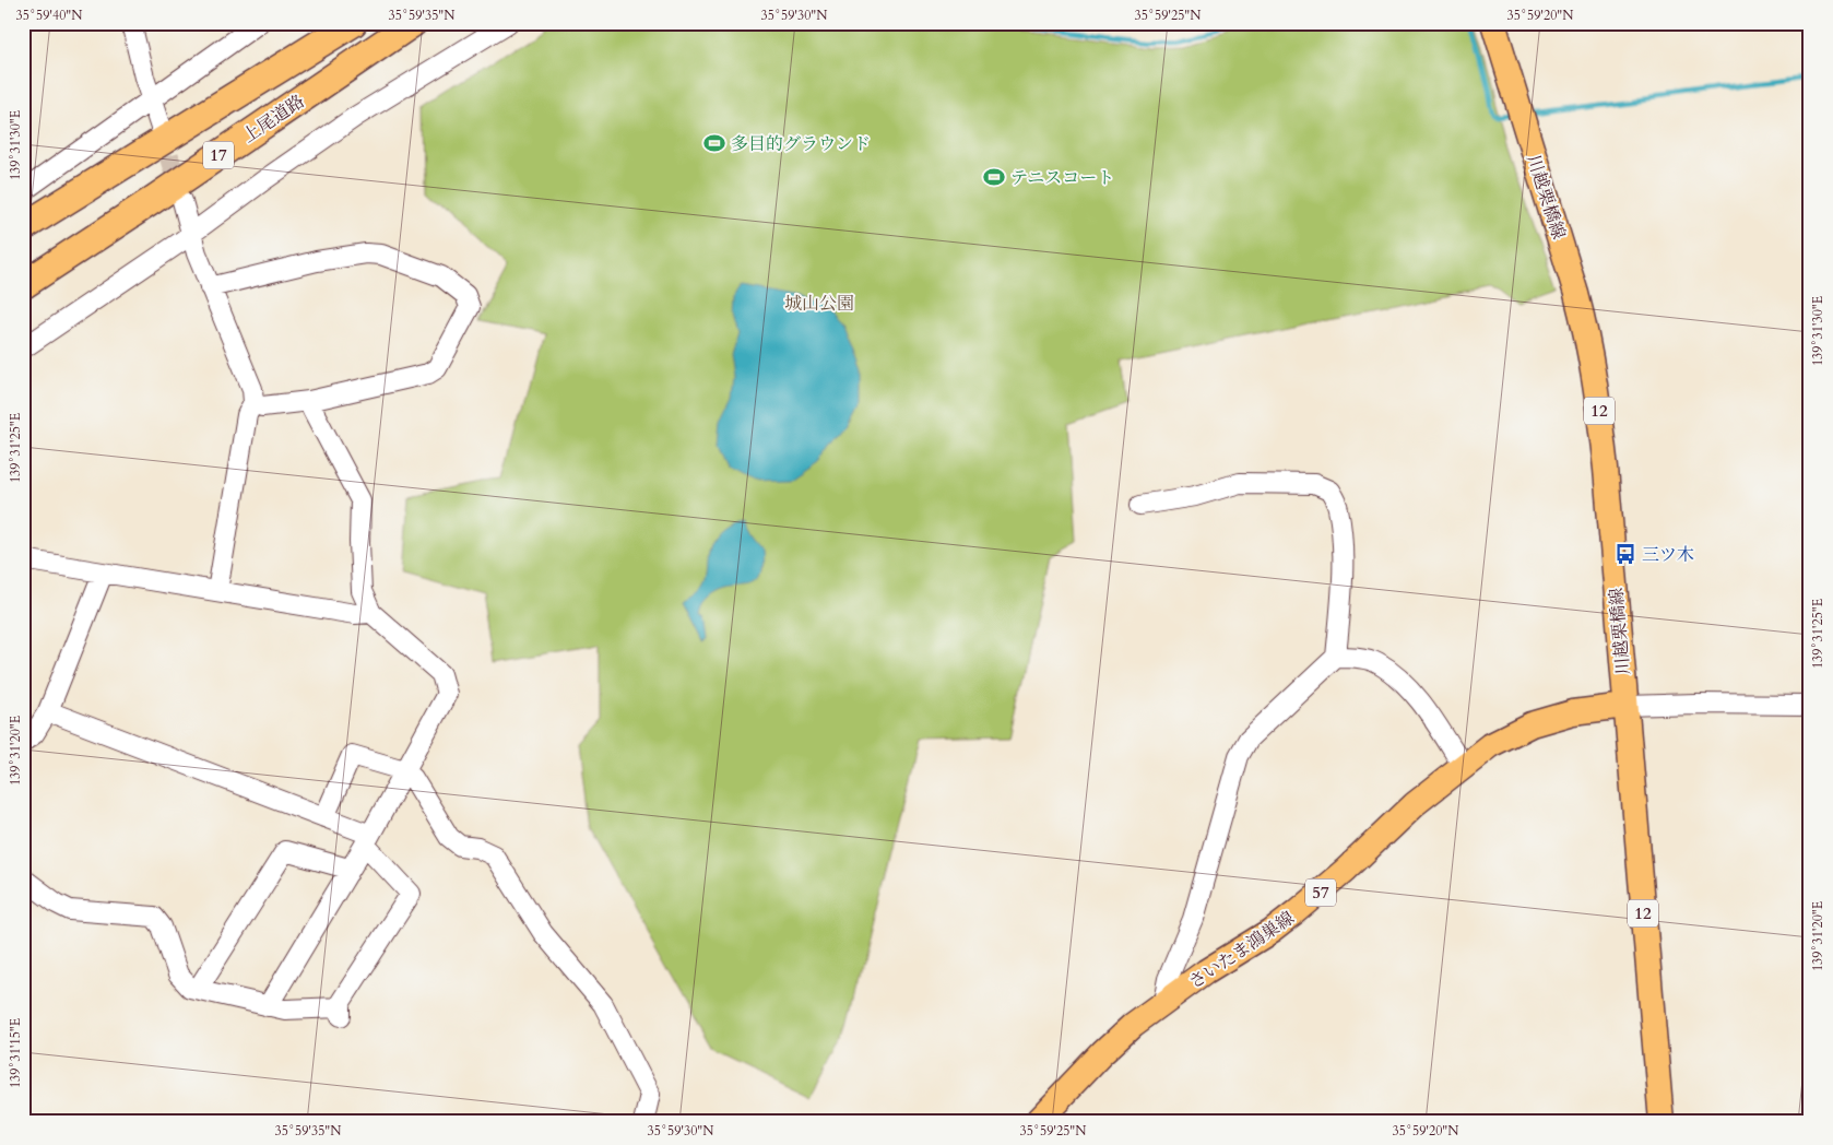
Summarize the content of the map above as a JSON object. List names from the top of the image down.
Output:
{
  "streets": {
    "highway": ["上尾道路", "17"],
    "main road": [
      "川越栗橋線",
      "12",
      "57",
      "さいたま鴻巣線"
    ]
  },
  "crossings": [
    ["川越栗橋線", "さいたま鴻巣線"]
  ],
  "parks": ["城山公園"],
  "places": {
    "sports": ["多目的グラウンド", "テニスコート"],
    "bus stop": ["三ツ木"]
  },
  "coordinates": [
    "35°59'40\"N",
    "35°59'35\"N",
    "35°59'30\"N",
    "35°59'25\"N",
    "35°59'20\"N",
    "139°31'30\"E",
    "139°31'25\"E",
    "139°31'20\"E",
    "139°31'15\"E"
  ]
}
